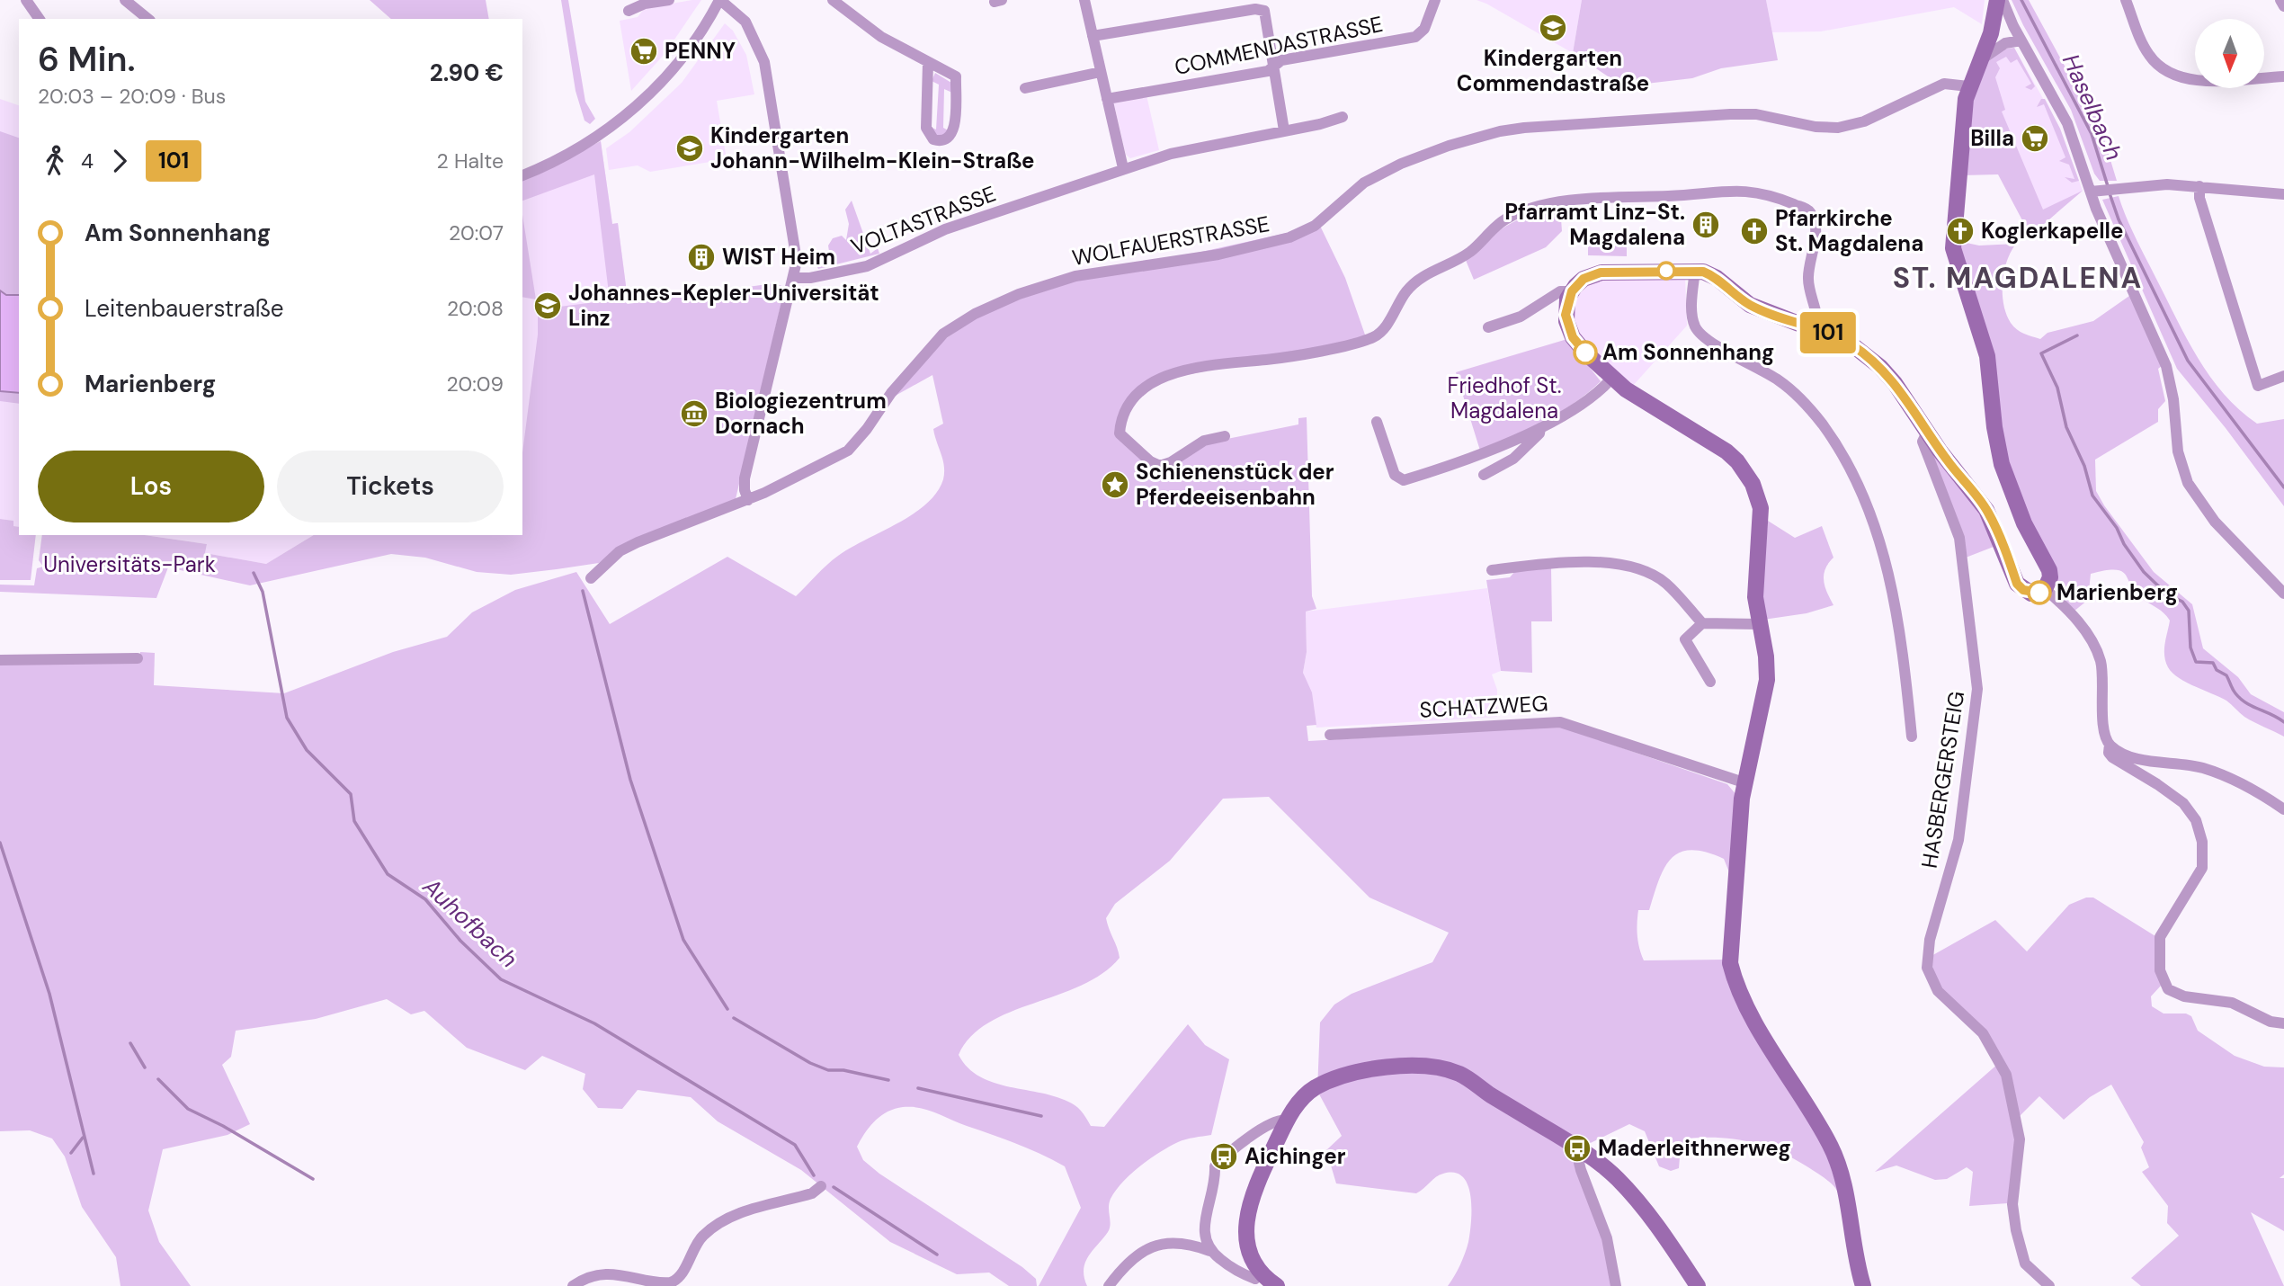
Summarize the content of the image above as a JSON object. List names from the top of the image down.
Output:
{
  "streets": {
    "street": [
      "COMMENDASTRASSE",
      "VOLTASTRASSE",
      "WOLFAUERSTRASSE",
      "SCHATZWEG",
      "HASBERGERSTEIG"
    ]
  },
  "districts": ["ST. MAGDALENA"],
  "water": ["Haselbach", "Auhofbach"],
  "parks": ["Friedhof St. Magdalena", "Universitäts-Park"],
  "places": {
    "school or university": ["Kindergarten Commendastraße", "Kindergarten Johann-Wilhelm-Klein-Straße", "Johannes-Kepler-Universität Linz"],
    "supermarket": ["PENNY", "Billa"],
    "building": ["Pfarramt Linz-St. Magdalena", "WIST Heim"],
    "church": ["Pfarrkirche St. Magdalena", "Koglerkapelle"],
    "other": ["Am Sonnenhang", "Marienberg"],
    "museum": ["Biologiezentrum Dornach"],
    "place": ["Schienenstück der Pferdeeisenbahn"],
    "bus stop": ["Maderleithnerweg", "Aichinger"]
  },
  "lines": ["bus line 101"],
  "north": "bottom",
  "page": {
    "on_map": "101",
    "heading": ["6 Min.", "20:03 – 20:09 · Bus", "2.90 €"],
    "legs": ["4", "101", "2 Halte"],
    "list": [
      {
        "name": "Am Sonnenhang",
        "value": "20:07"
      },
      {
        "name": "Leitenbauerstraße",
        "value": "20:08"
      },
      {
        "name": "Marienberg",
        "value": "20:09"
      }
    ],
    "buttons": ["Los", "Tickets"]
  }
}
